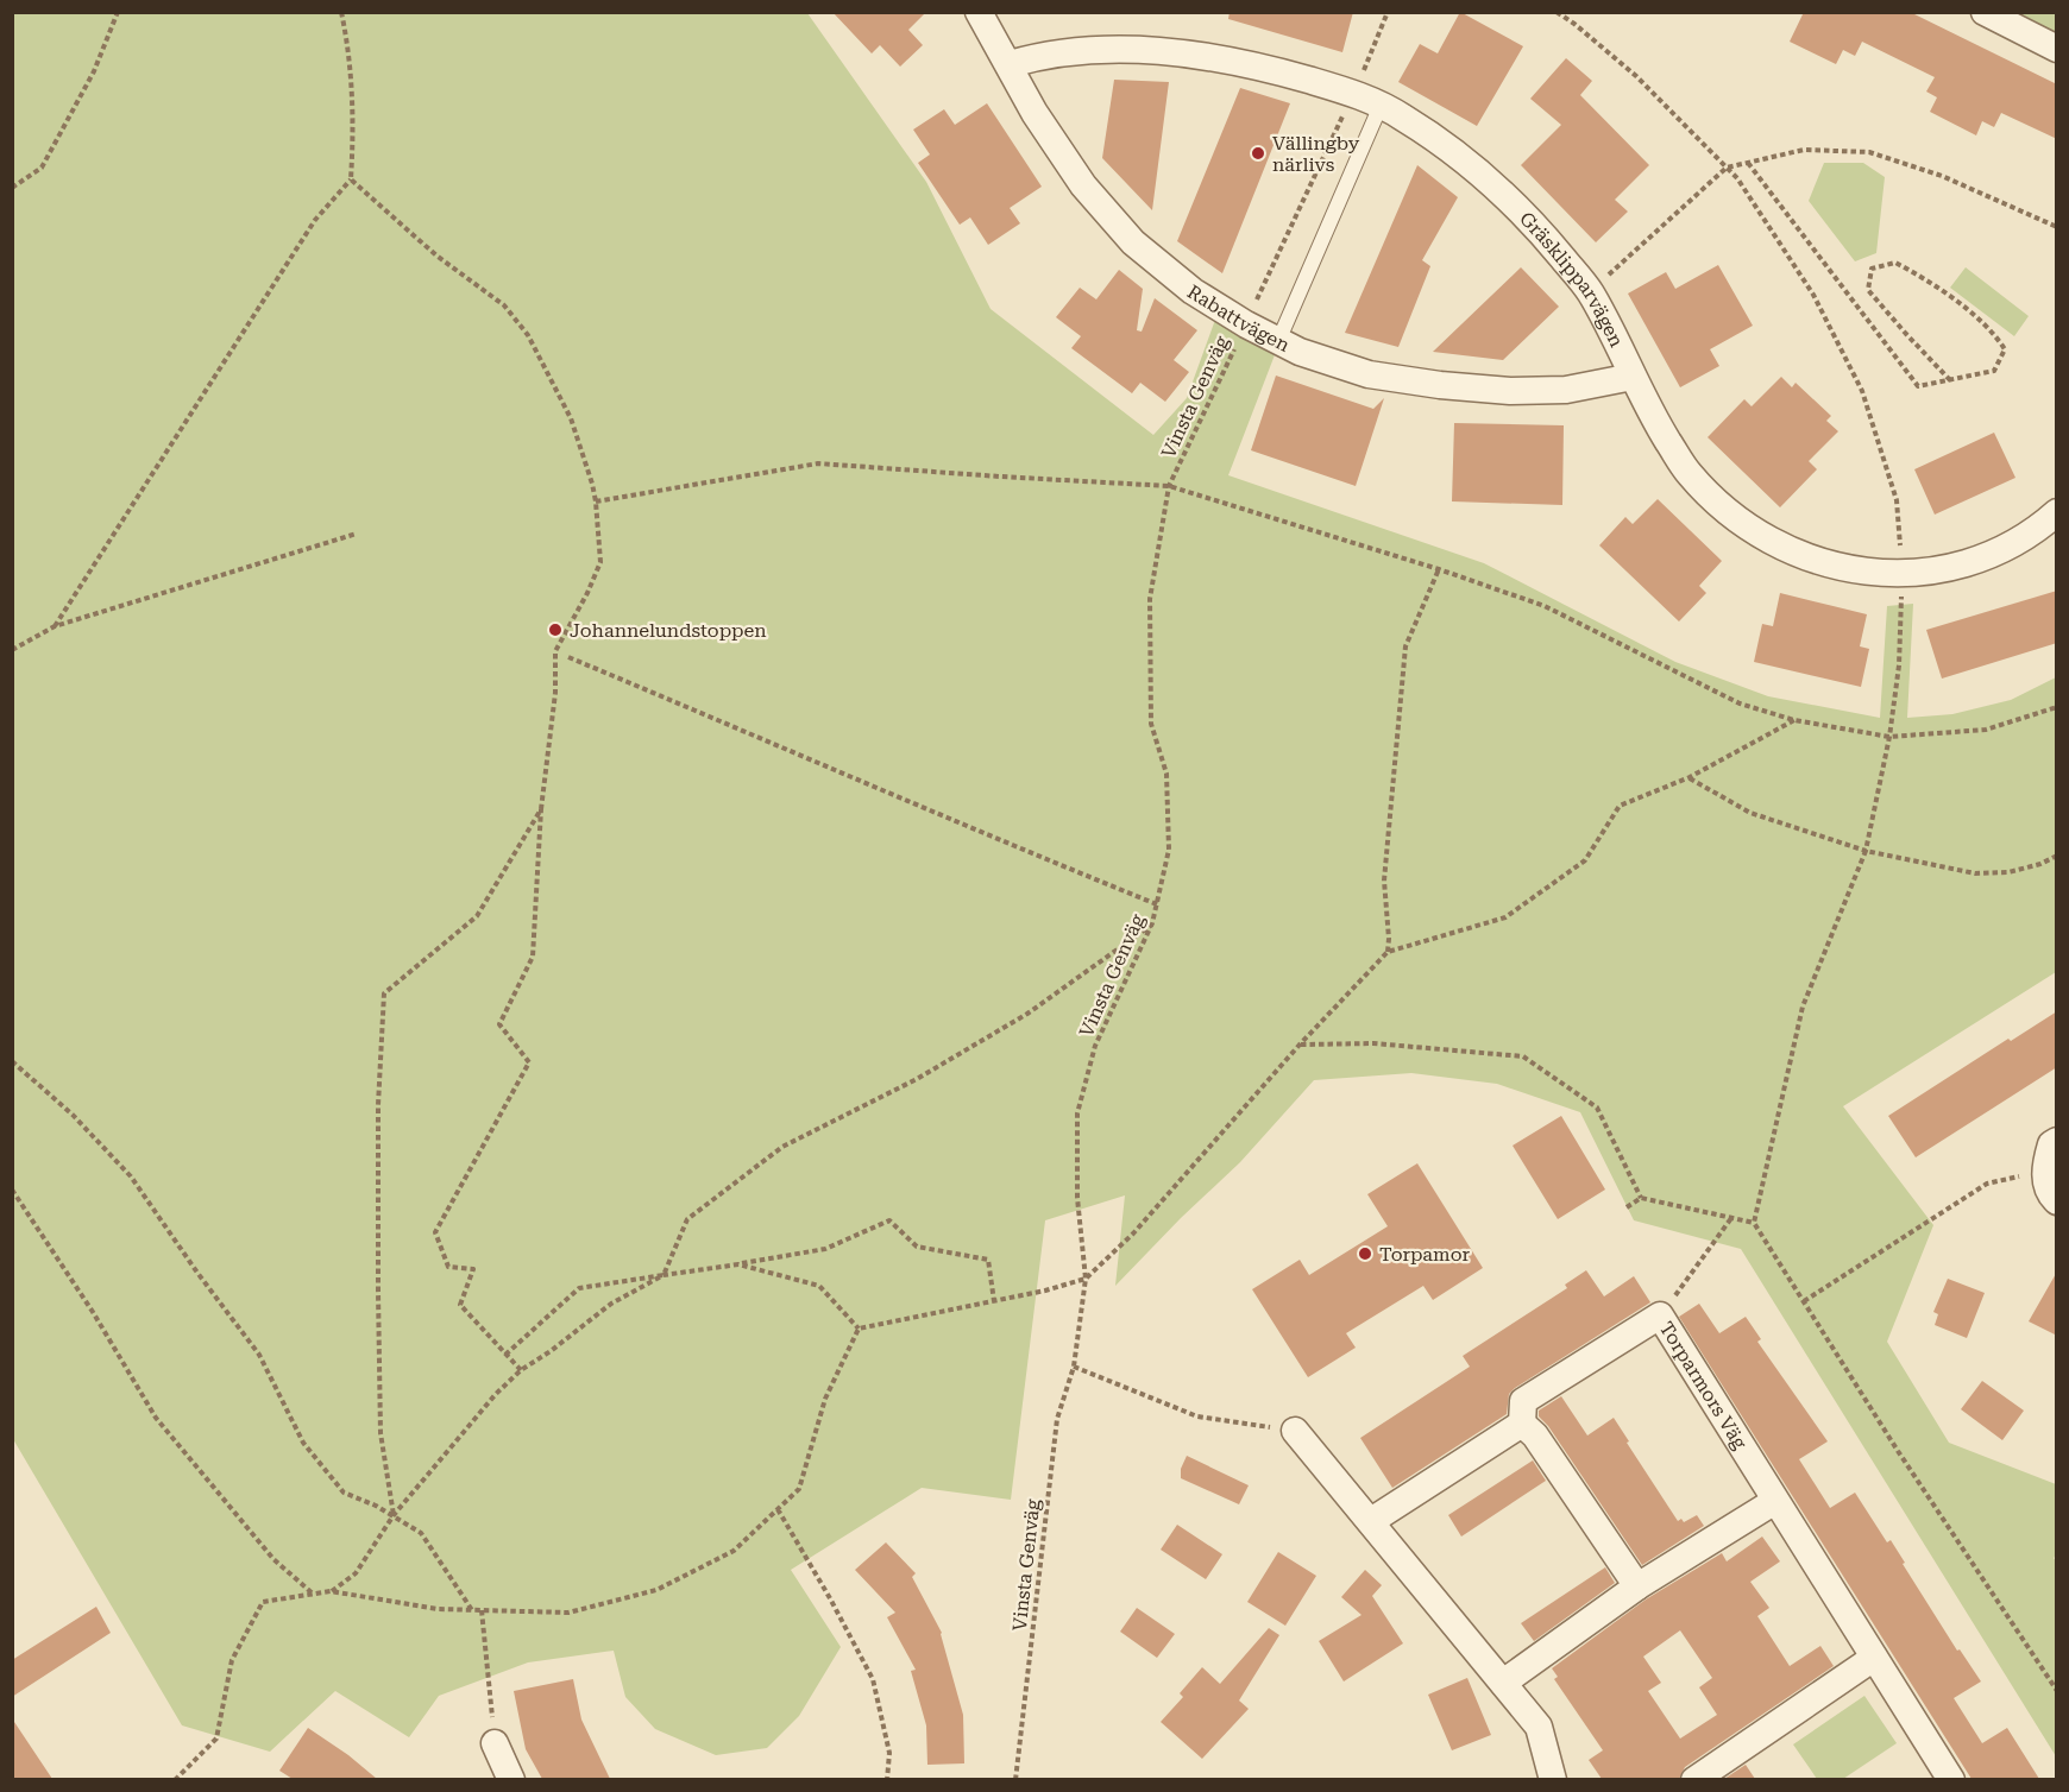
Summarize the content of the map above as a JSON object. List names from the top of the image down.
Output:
{
  "streets": {
    "street": ["Gräsklipparvägen", "Rabattvägen", "Torparmors Väg"],
    "path": ["Vinsta Genväg"]
  },
  "crossings": [
    ["Gräsklipparvägen", "Rabattvägen"],
    ["Gräsklipparvägen", "Vinsta Genväg"],
    ["Rabattvägen", "Vinsta Genväg"]
  ],
  "places": ["Vällingby närlivs", "Johannelundstoppen", "Torpamor"]
}
